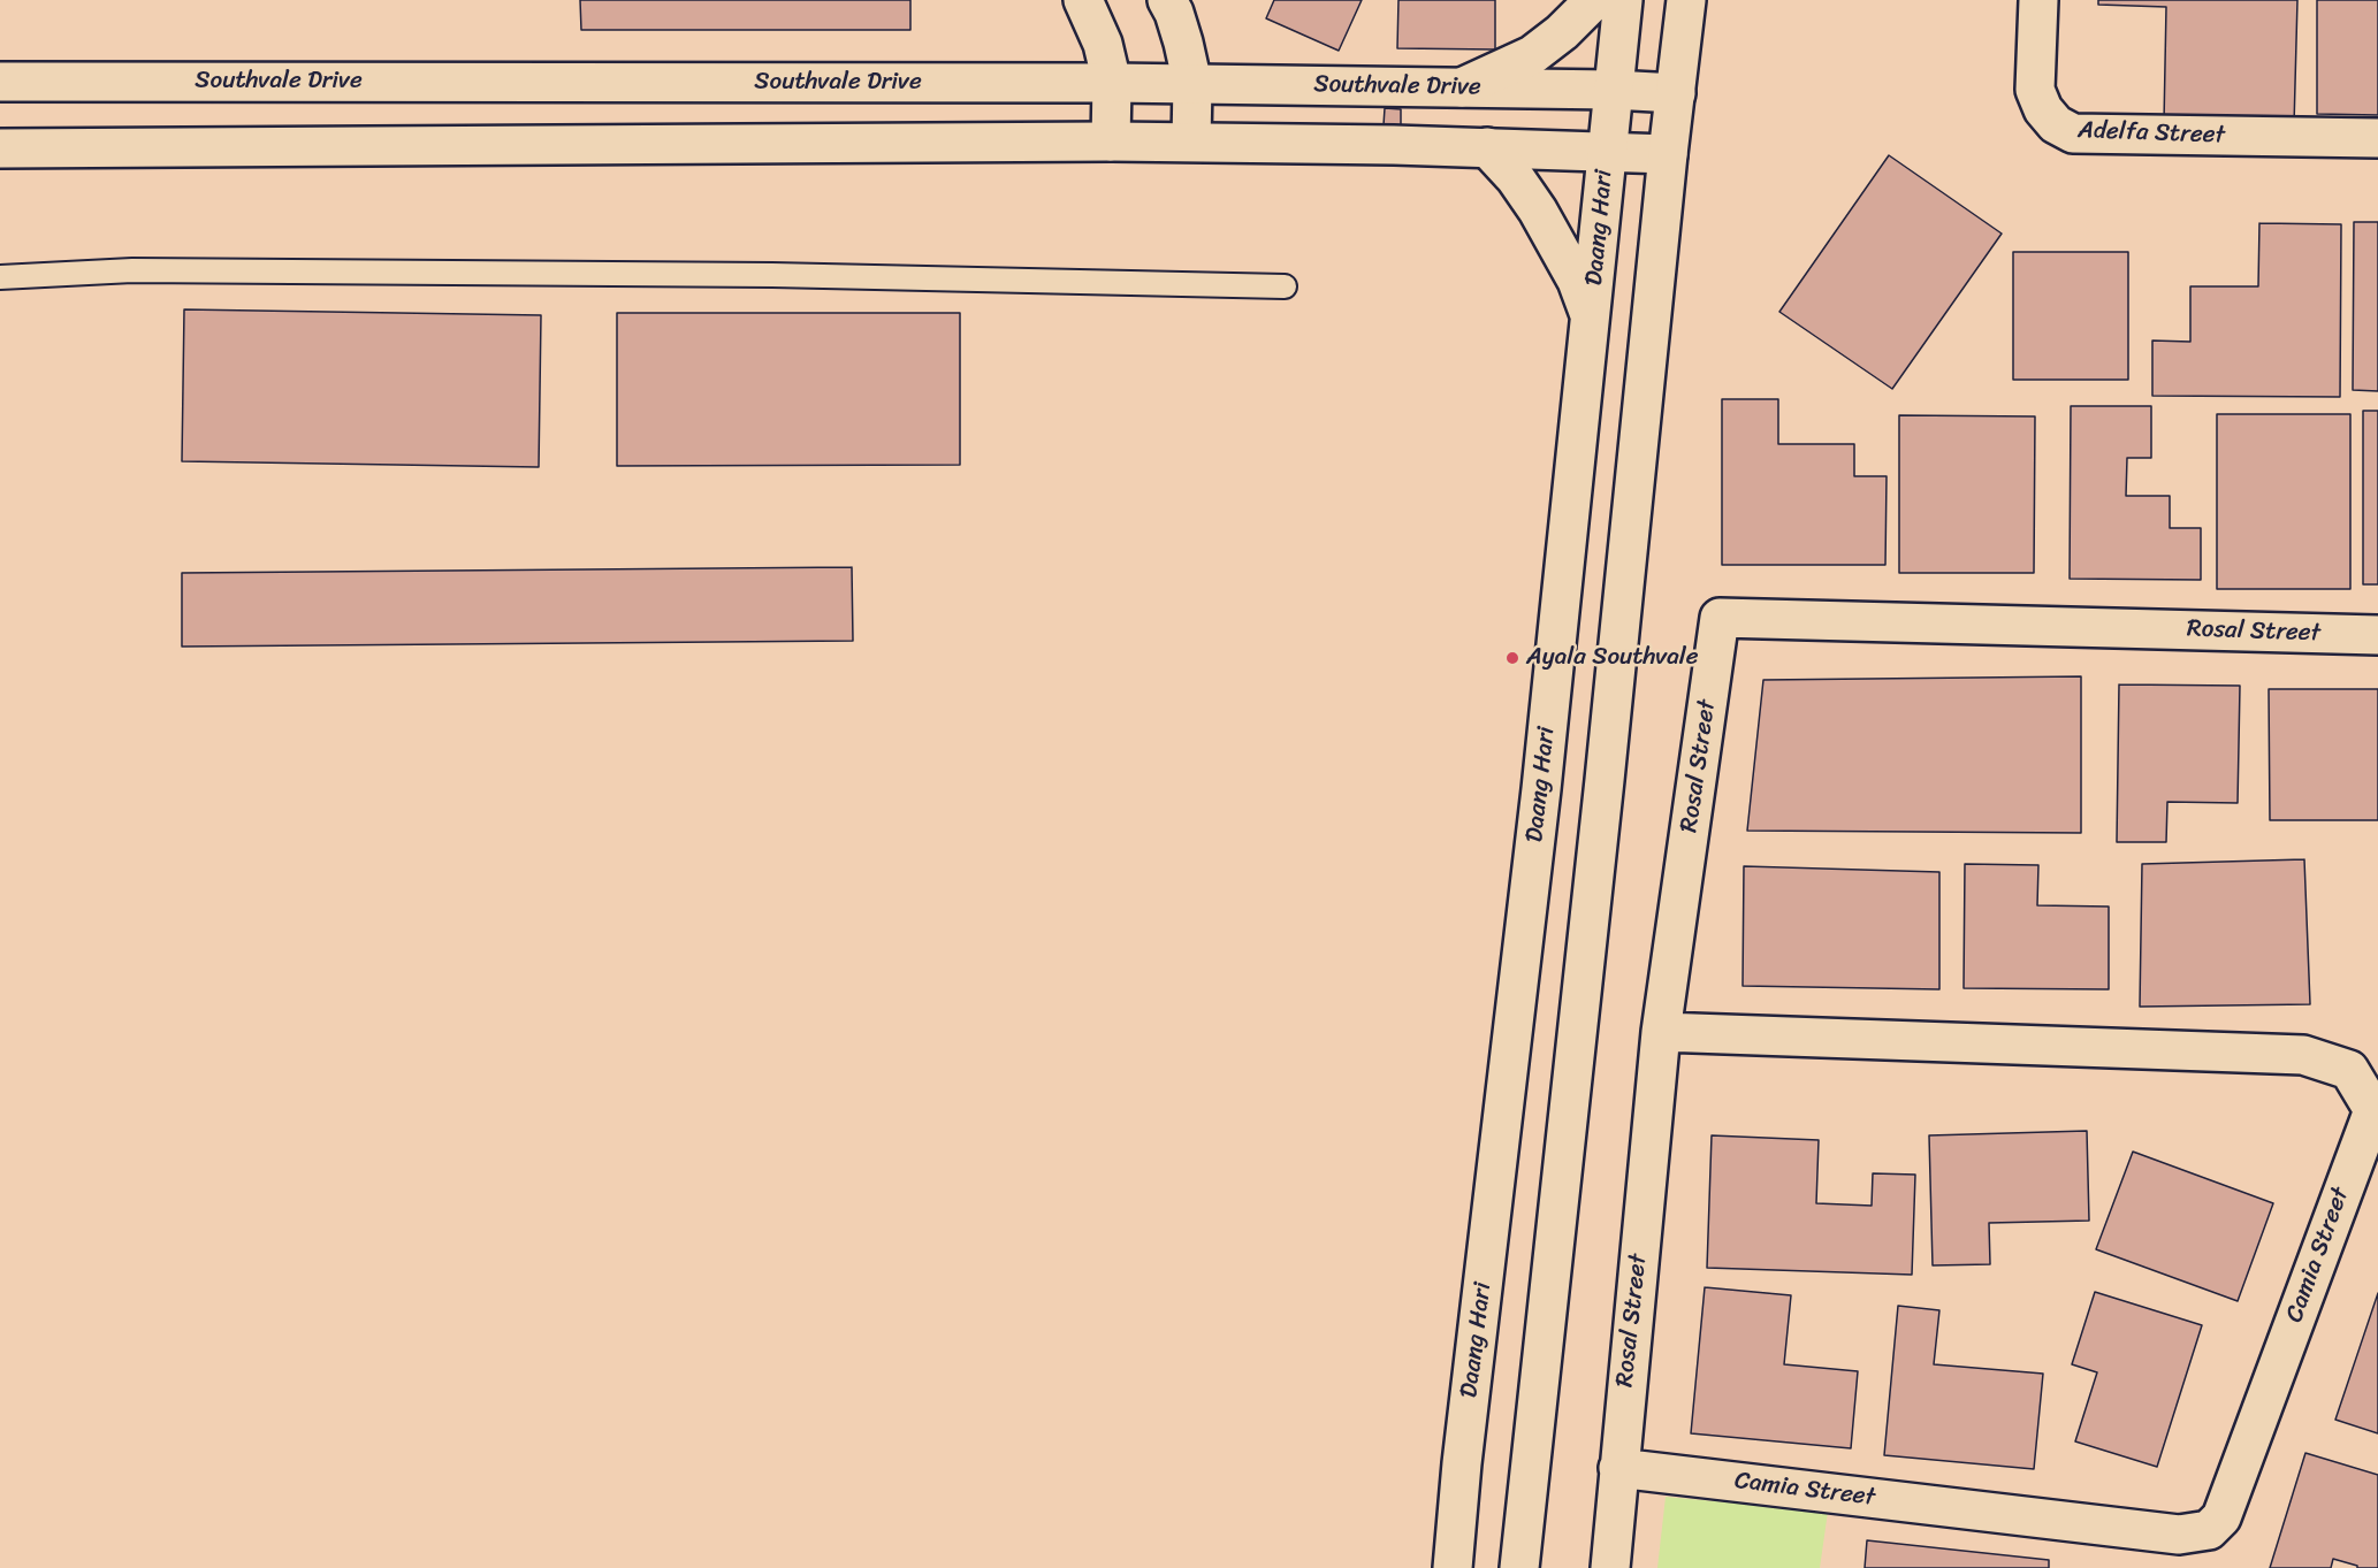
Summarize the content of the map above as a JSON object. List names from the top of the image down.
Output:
{
  "streets": {
    "street": [
      "Southvale Drive",
      "Adelfa Street",
      "Daang Hari",
      "Rosal Street",
      "Camia Street"
    ]
  },
  "crossings": [
    ["Southvale Drive", "Daang Hari"],
    ["Rosal Street", "Camia Street"]
  ],
  "places": ["Ayala Southvale"]
}
